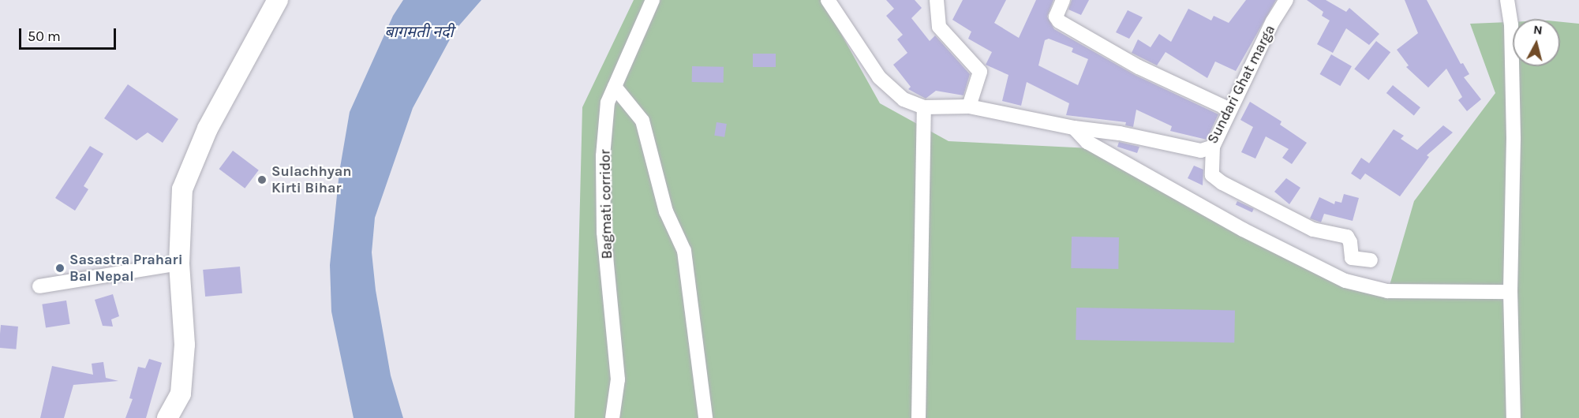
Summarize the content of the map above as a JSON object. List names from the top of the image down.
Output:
{
  "streets": {
    "street": ["Sundari Ghat marga", "Bagmati corridor"]
  },
  "water": ["बागमती नदी"],
  "places": ["Sulachhyan Kirti Bihar", "Sasastra Prahari Bal Nepal"],
  "scale_bar": "50 m",
  "north": "top"
}
